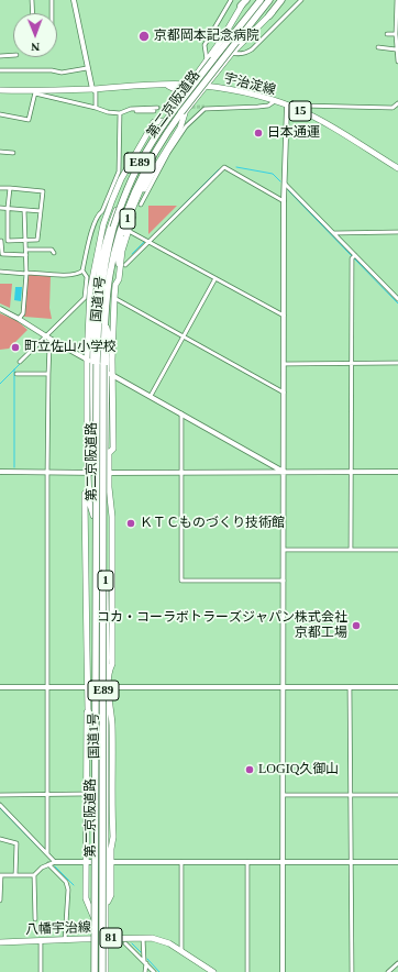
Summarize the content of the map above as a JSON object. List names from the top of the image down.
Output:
{
  "streets": {
    "highway": ["第二京阪道路", "E89"],
    "main road": [
      "宇治淀線",
      "15",
      "1",
      "国道1号",
      "八幡宇治線",
      "81"
    ]
  },
  "crossings": [
    ["宇治淀線", "国道1号"],
    ["第二京阪道路", "国道1号"],
    ["国道1号", "八幡宇治線"]
  ],
  "places": [
    "京都岡本記念病院",
    "日本通運",
    "町立佐山小学校",
    "ＫＴＣものづくり技術館",
    "コカ・コーラボトラーズジャパン株式会社 京都工場",
    "LOGIQ久御山"
  ],
  "north": "bottom"
}
